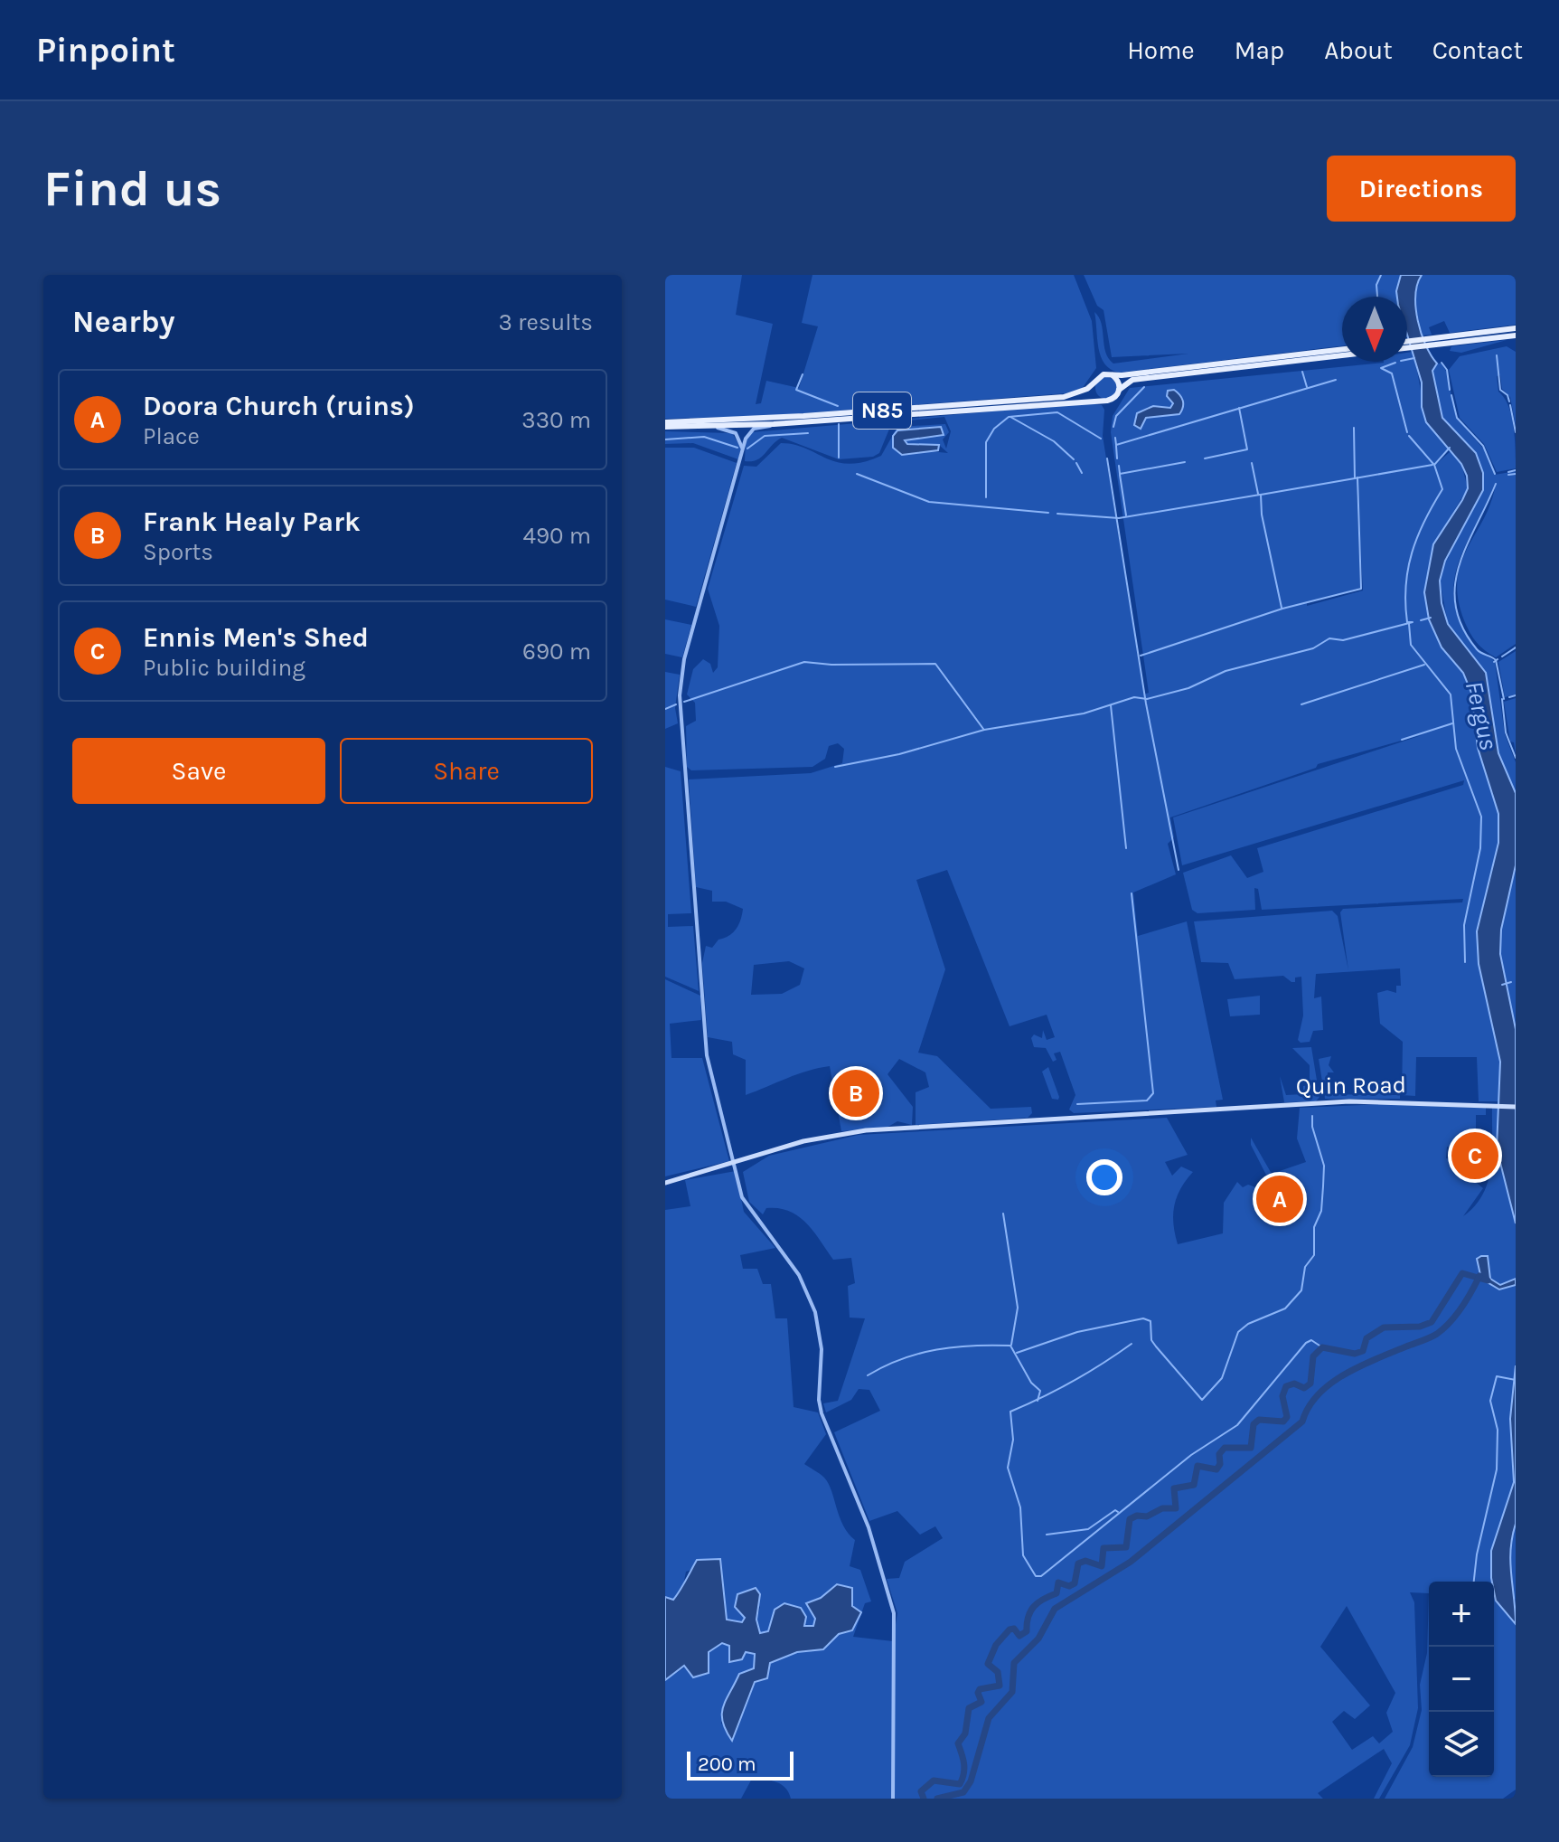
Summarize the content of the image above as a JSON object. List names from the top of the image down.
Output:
{
  "streets": {
    "main road": ["N85", "Quin Road"]
  },
  "water": ["Fergus"],
  "scale_bar": "200 m",
  "north": "bottom",
  "page": {
    "header": "Pinpoint",
    "nav": [
      "Home",
      "Map",
      "About",
      "Contact"
    ],
    "buttons": [
      "Directions",
      ["Save", "Share"]
    ],
    "title": "Find us",
    "heading": ["Nearby", "3 results"],
    "list": [
      {
        "mark": "A",
        "name": "Doora Church (ruins)",
        "note": "Place",
        "value": "330 m"
      },
      {
        "mark": "B",
        "name": "Frank Healy Park",
        "note": "Sports",
        "value": "490 m"
      },
      {
        "mark": "C",
        "name": "Ennis Men's Shed",
        "note": "Public building",
        "value": "690 m"
      }
    ],
    "pins": ["B", "C", "A"],
    "map_buttons": ["+", "−"],
    "scale": "200 m"
  }
}
